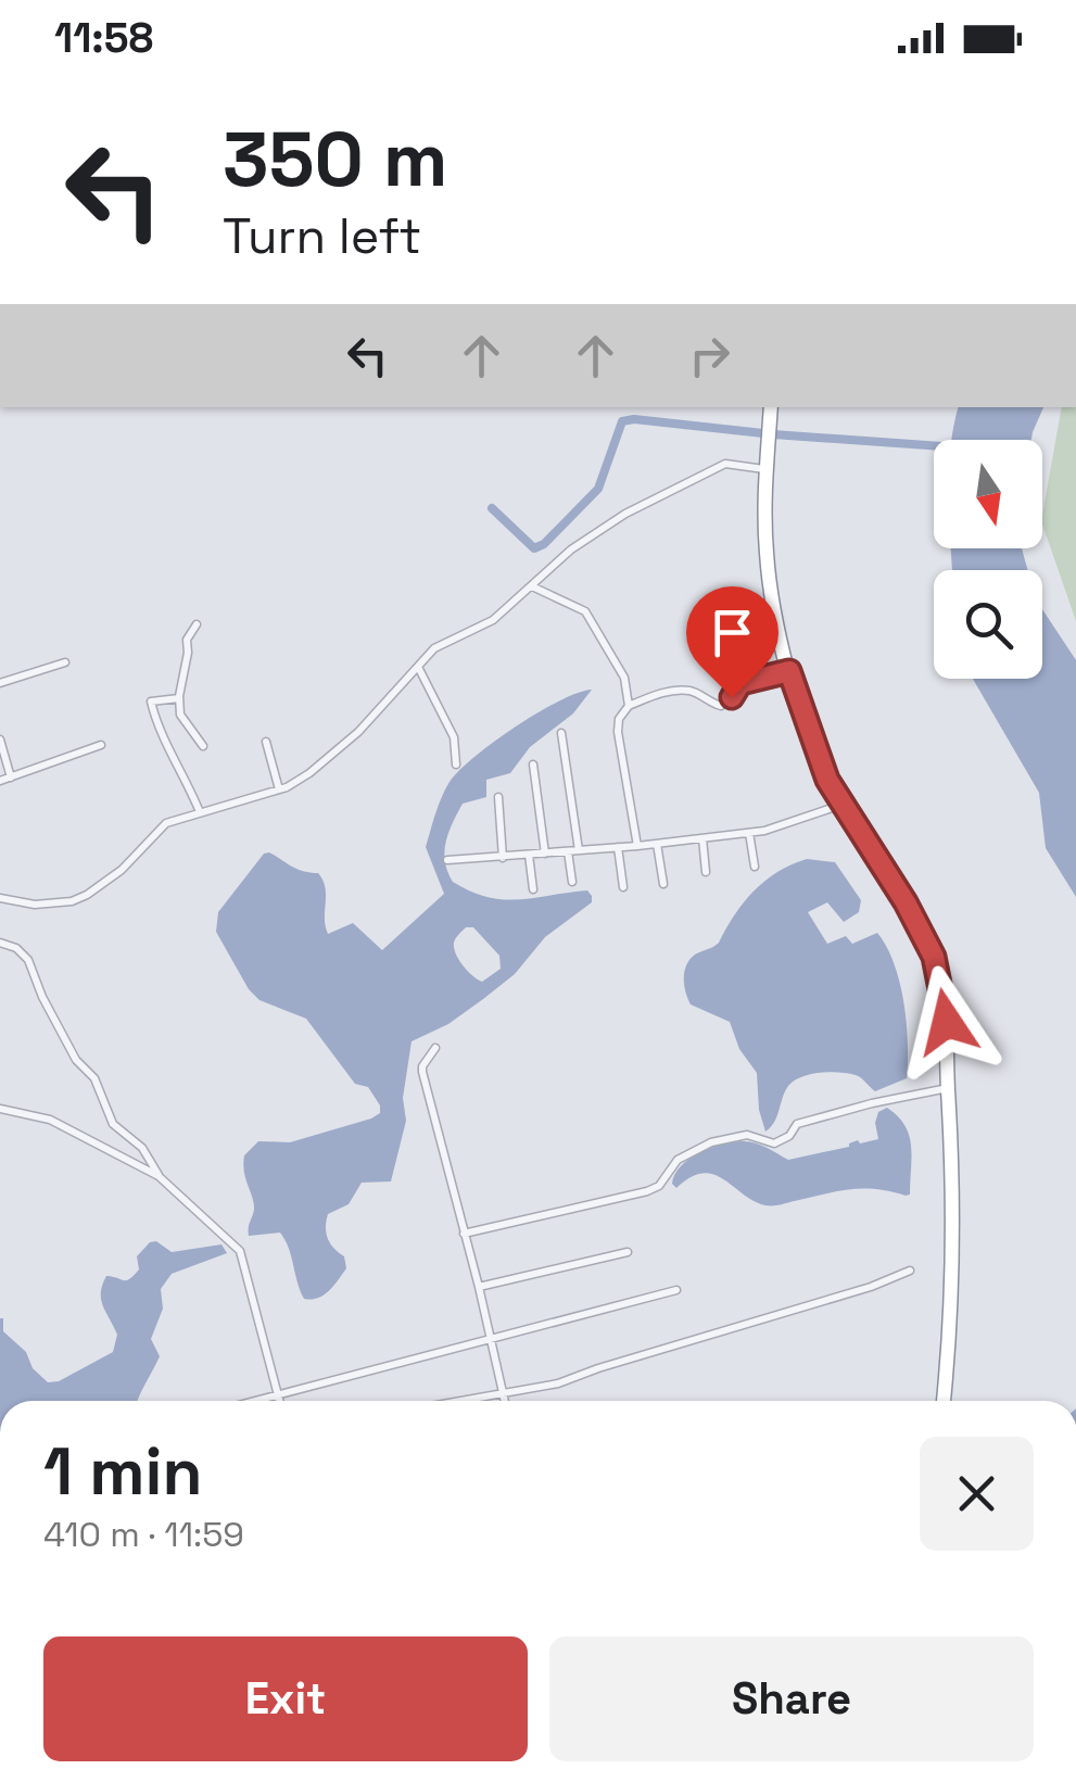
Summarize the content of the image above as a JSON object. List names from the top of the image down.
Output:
{
  "north": "bottom",
  "page": {
    "status": "11:58",
    "turn": ["350 m", "Turn left"],
    "heading": ["1 min", "410 m · 11:59"],
    "buttons": ["Exit", "Share"]
  }
}
